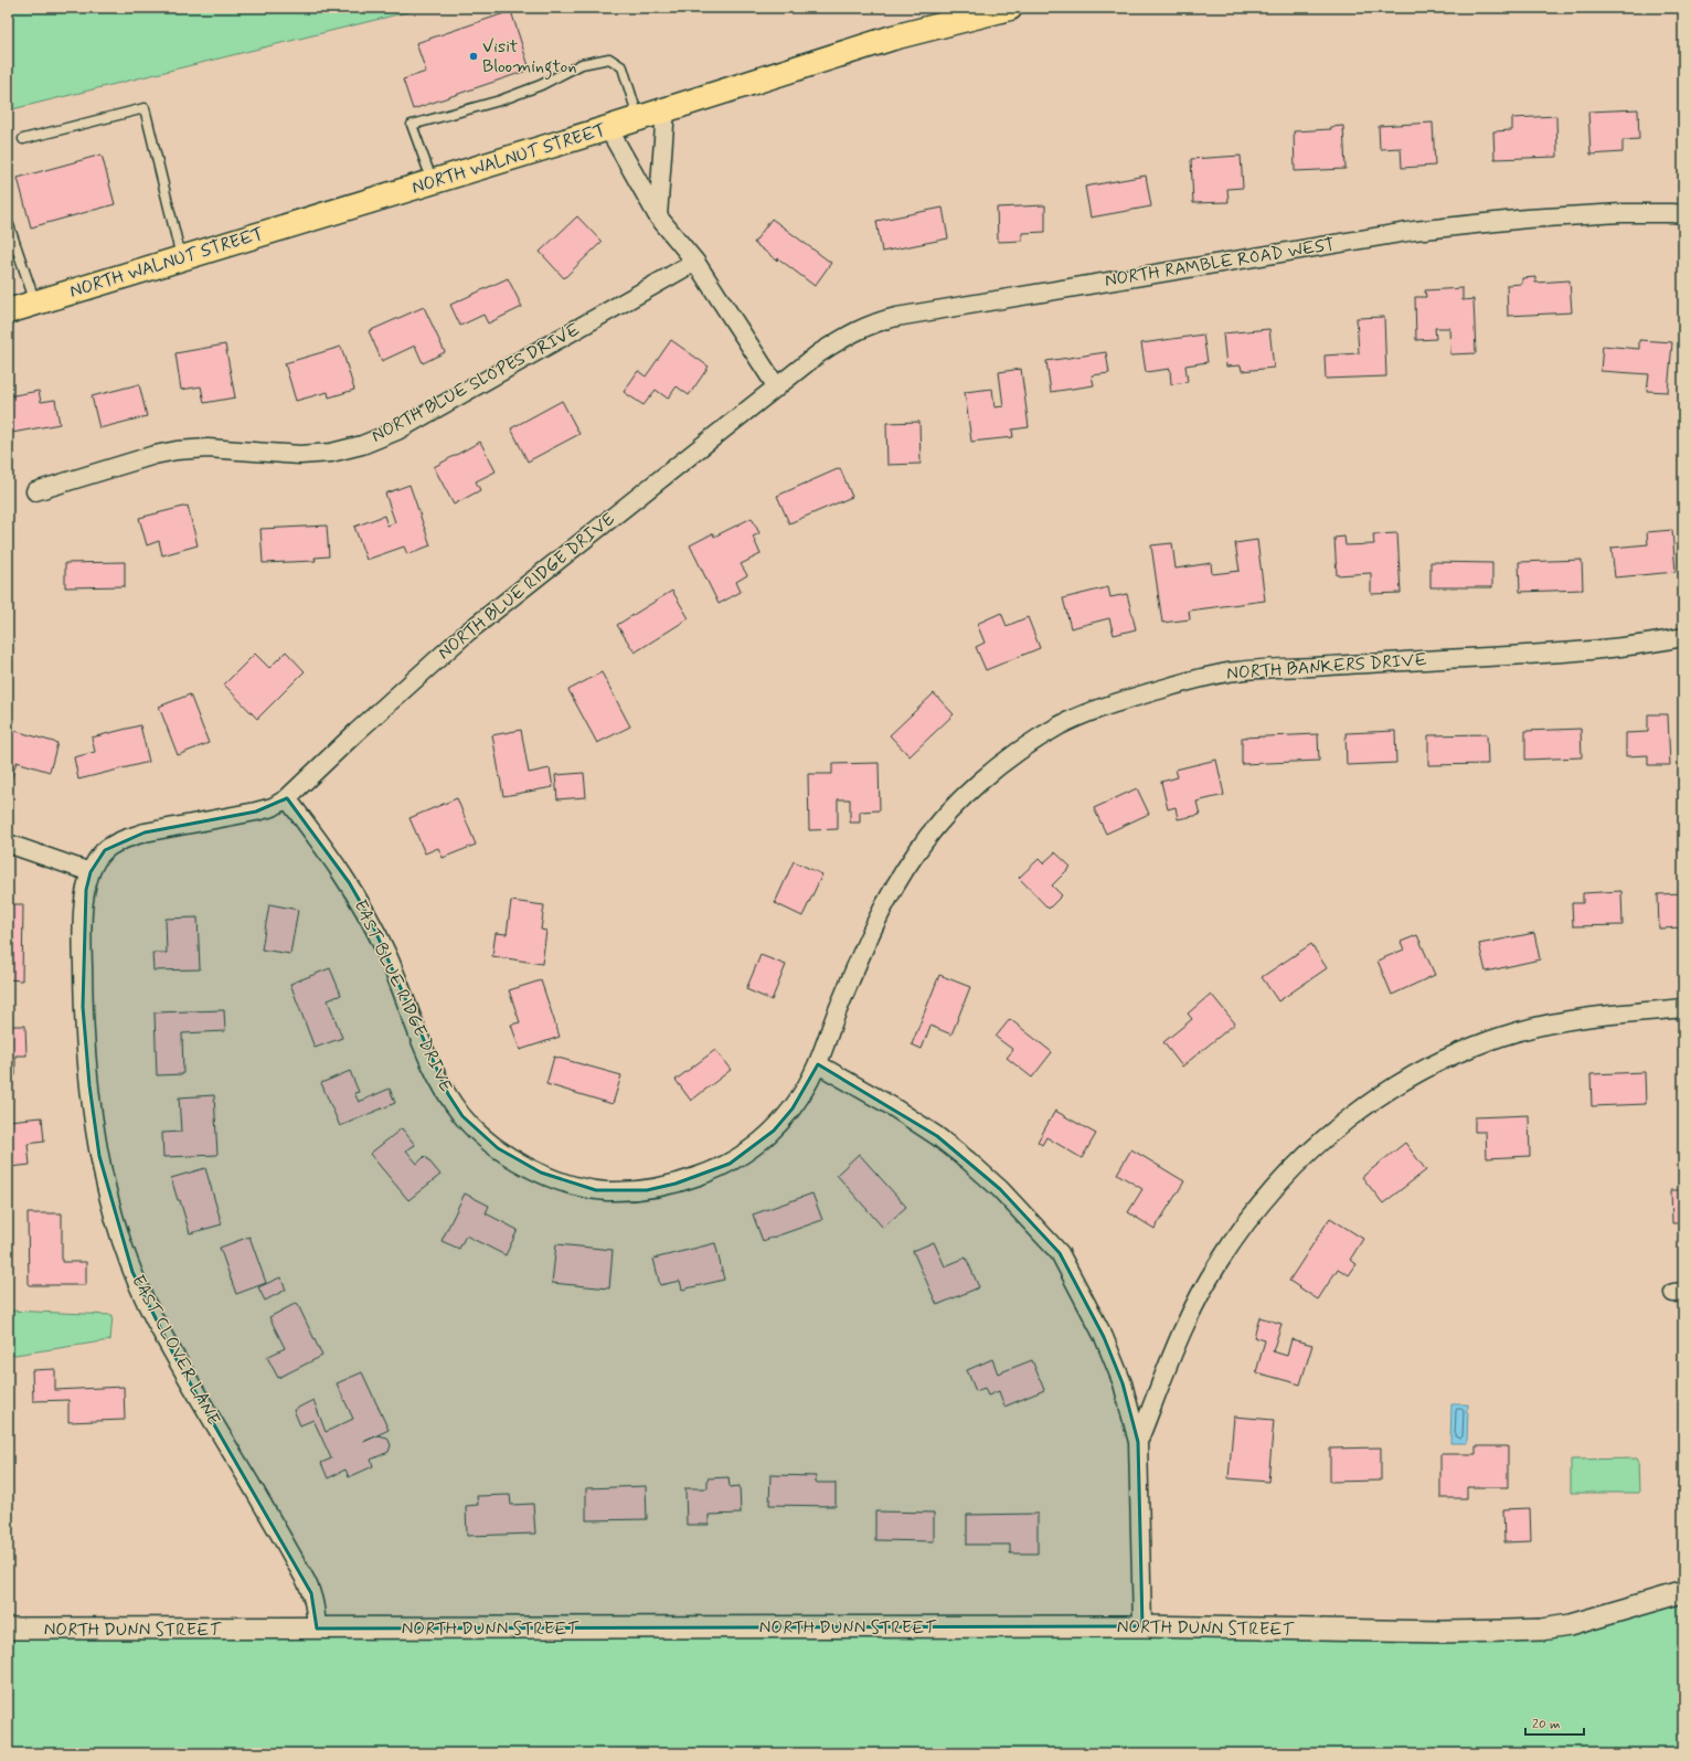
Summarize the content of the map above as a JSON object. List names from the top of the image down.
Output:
{
  "streets": {
    "main road": ["NORTH WALNUT STREET"],
    "street": [
      "NORTH RAMBLE ROAD WEST",
      "NORTH BLUE SLOPES DRIVE",
      "NORTH BLUE RIDGE DRIVE",
      "NORTH BANKERS DRIVE",
      "EAST BLUE RIDGE DRIVE",
      "EAST CLOVER LANE",
      "NORTH DUNN STREET"
    ]
  },
  "crossings": [
    ["NORTH RAMBLE ROAD WEST", "NORTH BLUE RIDGE DRIVE"],
    ["NORTH BLUE RIDGE DRIVE", "EAST BLUE RIDGE DRIVE"],
    ["NORTH BLUE RIDGE DRIVE", "EAST CLOVER LANE"],
    ["NORTH BANKERS DRIVE", "EAST BLUE RIDGE DRIVE"],
    ["EAST BLUE RIDGE DRIVE", "EAST CLOVER LANE"],
    ["EAST CLOVER LANE", "NORTH DUNN STREET"]
  ],
  "places": ["Visit Bloomington"],
  "scale_bar": "20 m"
}
